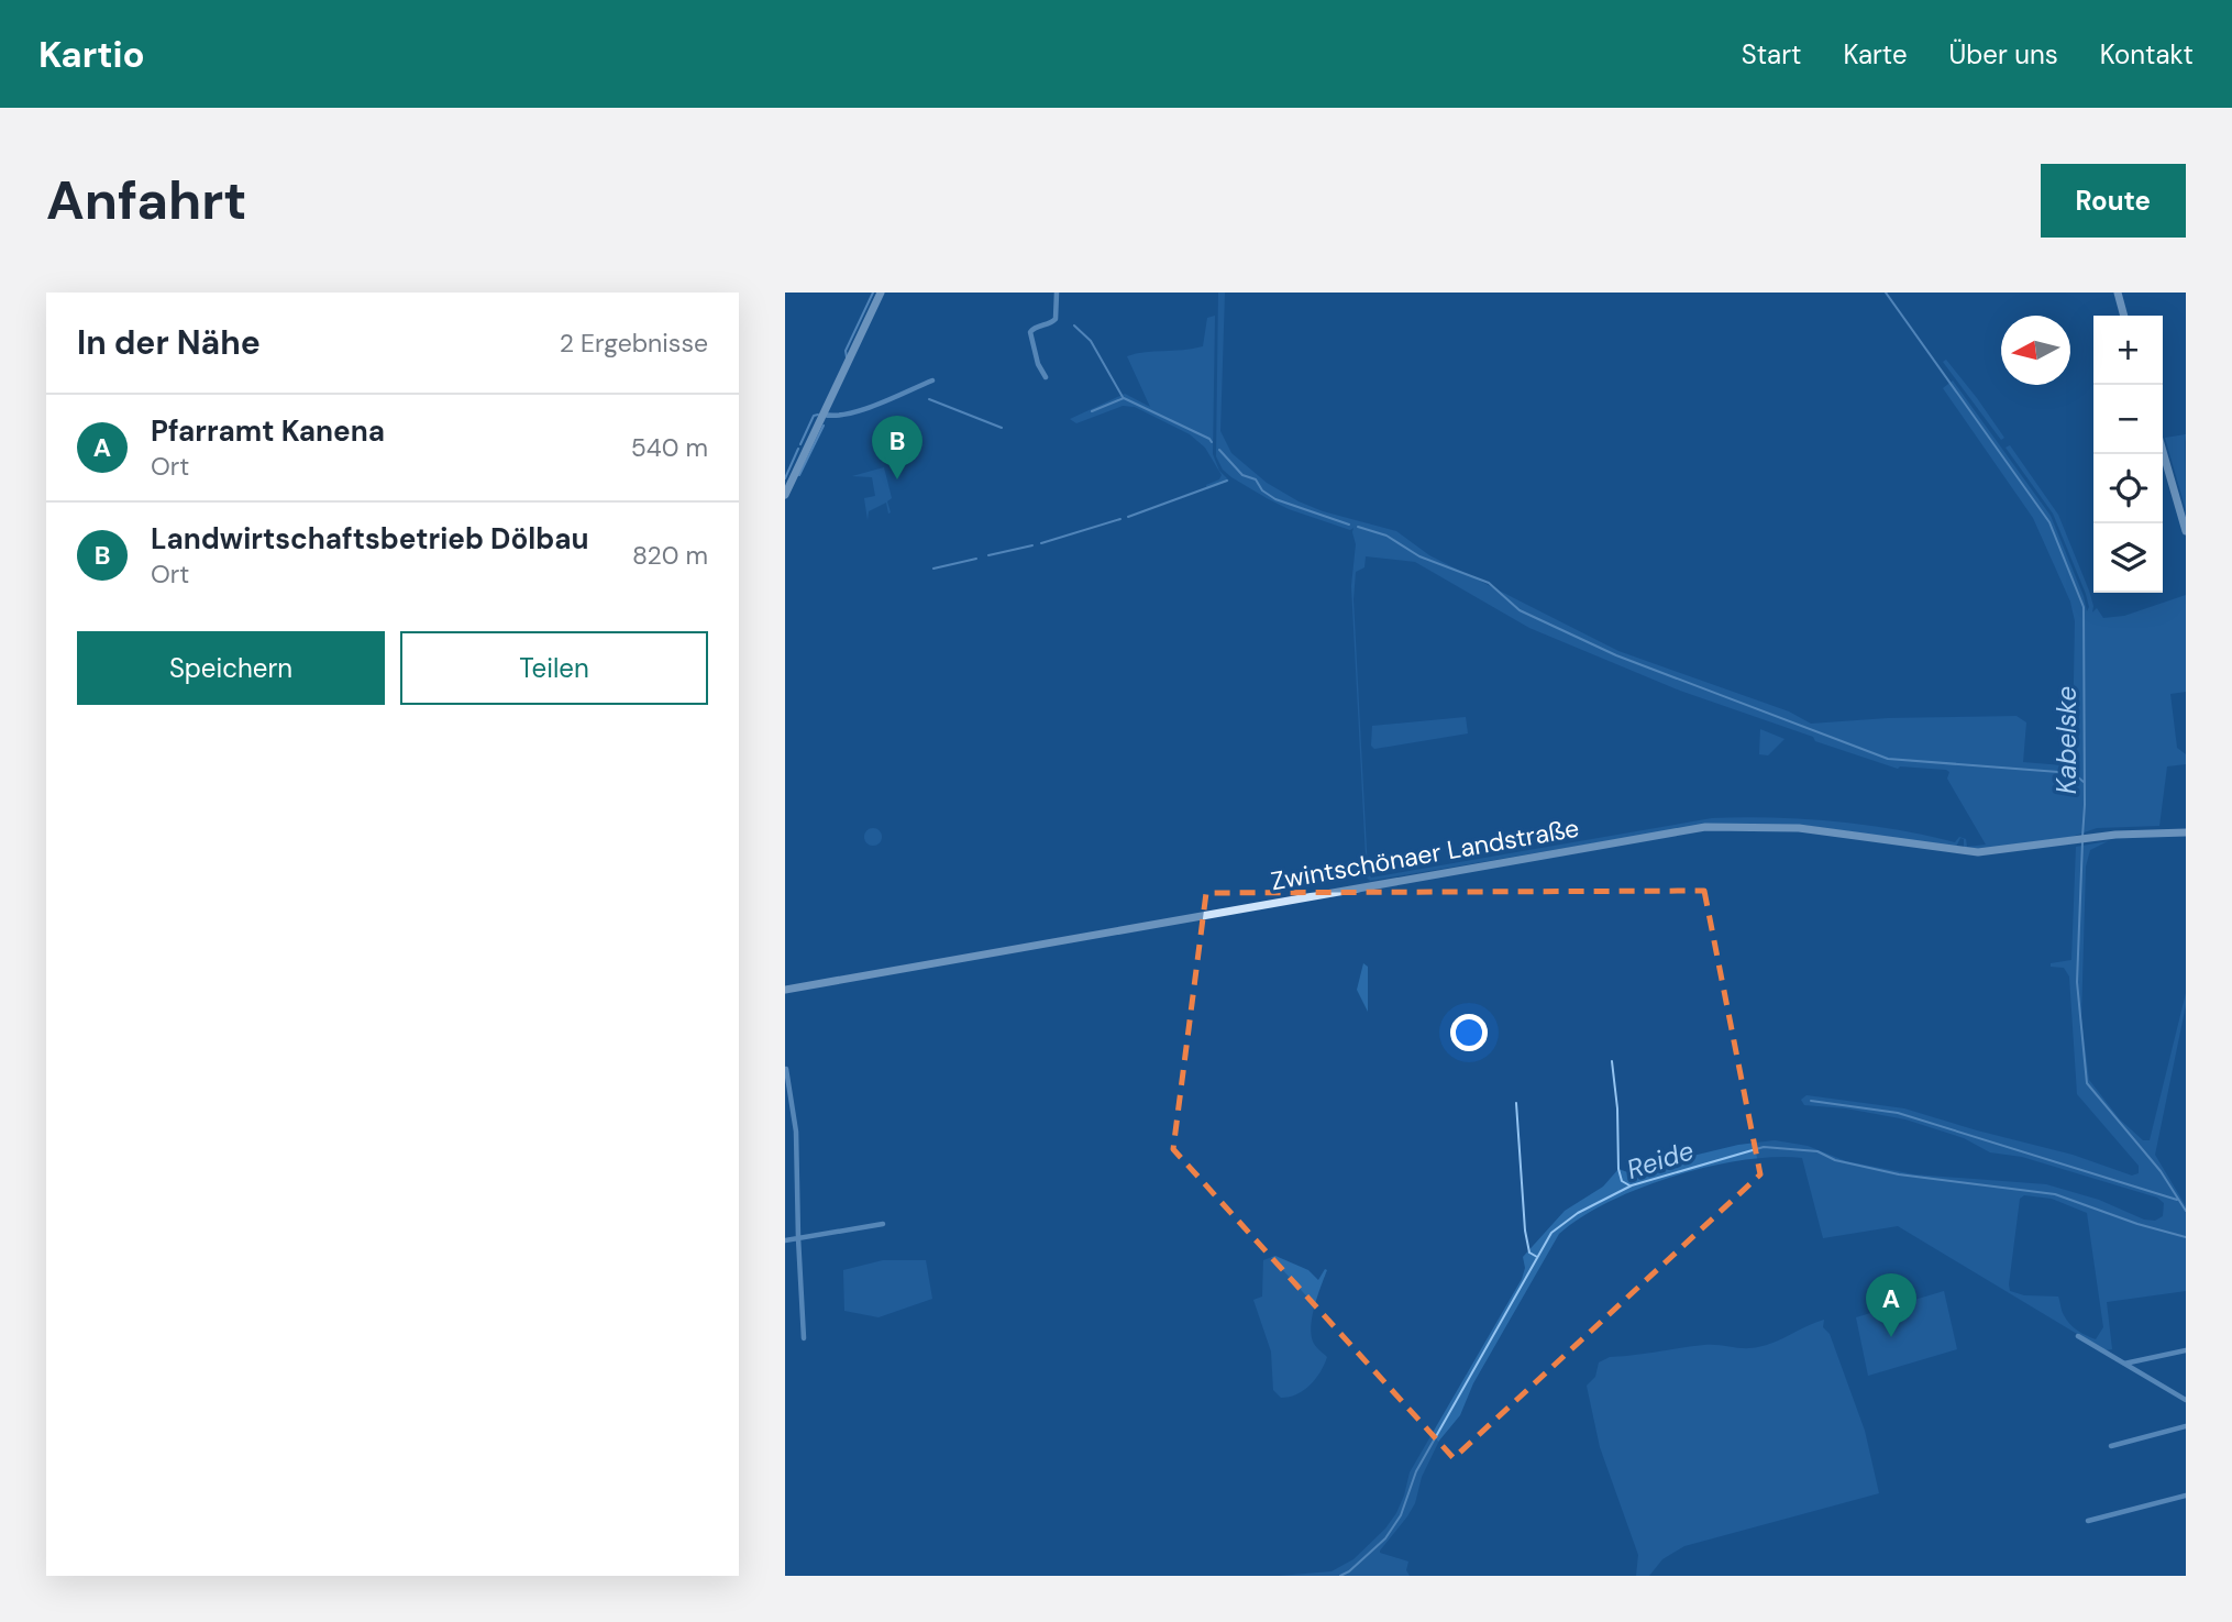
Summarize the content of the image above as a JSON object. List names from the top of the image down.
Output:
{
  "streets": {
    "main road": ["Zwintschönaer Landstraße"]
  },
  "water": ["Kabelske", "Reide"],
  "north": "left",
  "page": {
    "header": "Kartio",
    "nav": [
      "Start",
      "Karte",
      "Über uns",
      "Kontakt"
    ],
    "buttons": [
      "Route",
      ["Speichern", "Teilen"]
    ],
    "title": "Anfahrt",
    "heading": ["In der Nähe", "2 Ergebnisse"],
    "map_buttons": ["+", "−"],
    "list": [
      {
        "mark": "A",
        "name": "Pfarramt Kanena",
        "note": "Ort",
        "value": "540 m"
      },
      {
        "mark": "B",
        "name": "Landwirtschaftsbetrieb Dölbau",
        "note": "Ort",
        "value": "820 m"
      }
    ],
    "pins": ["B", "A"]
  }
}
